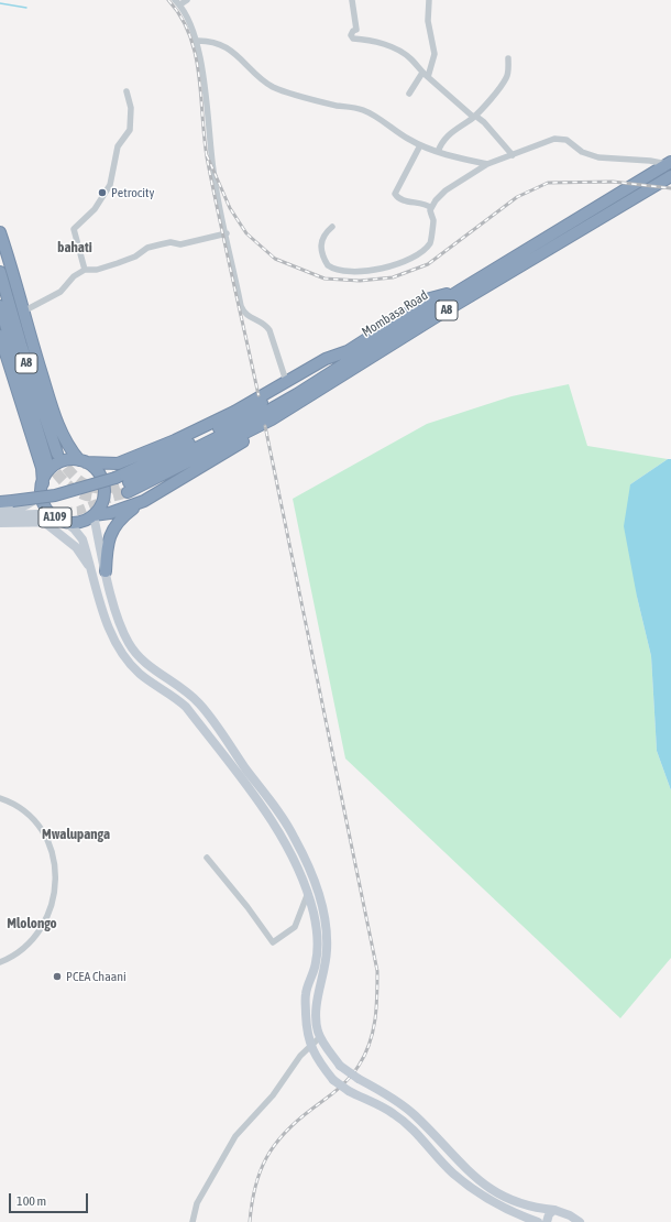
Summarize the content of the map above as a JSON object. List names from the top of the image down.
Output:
{
  "streets": {
    "highway": ["A8", "Mombasa Road", "A109"]
  },
  "districts": ["bahati", "Mwalupanga", "Mlolongo"],
  "places": ["Petrocity", "PCEA Chaani"],
  "scale_bar": "100 m"
}
